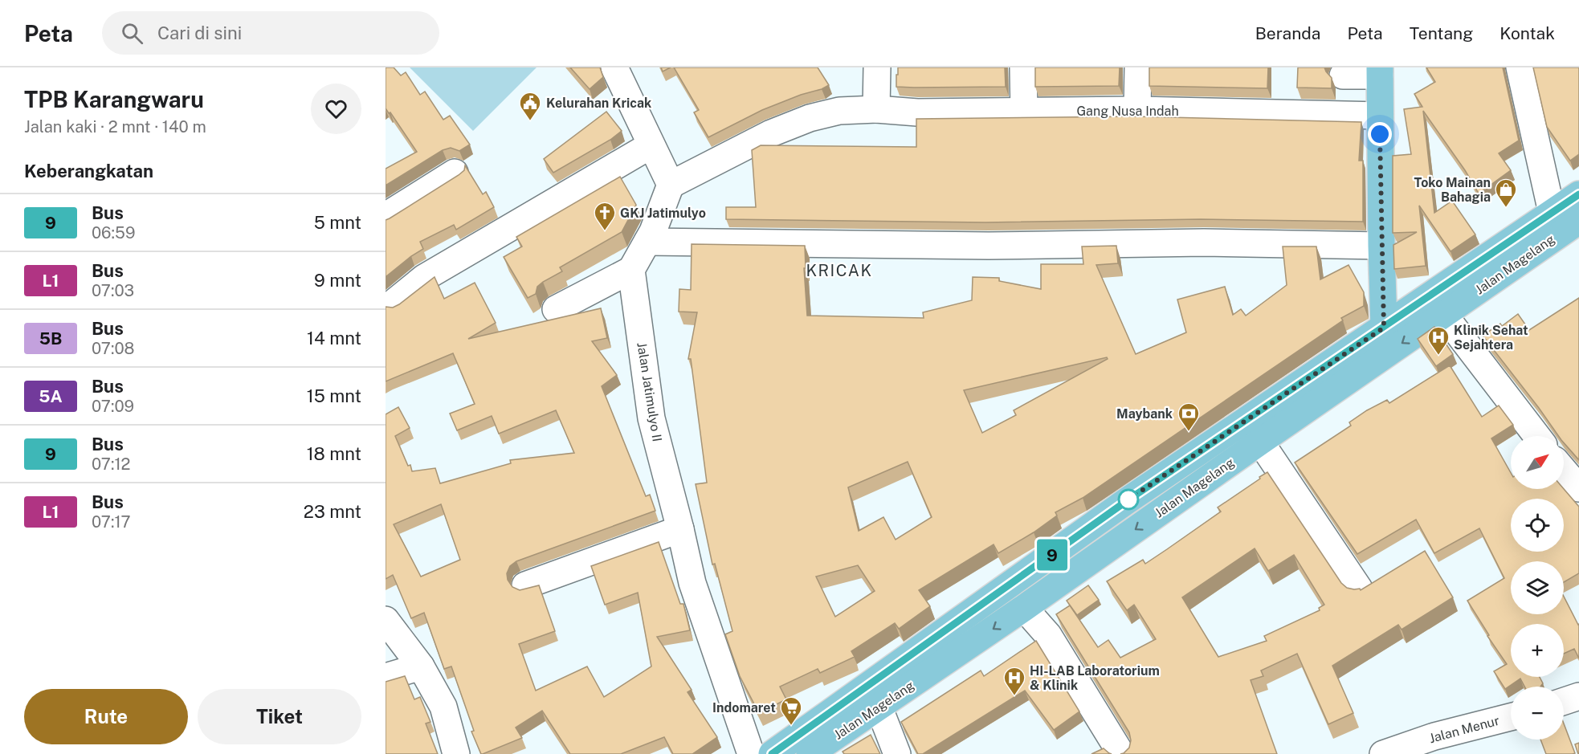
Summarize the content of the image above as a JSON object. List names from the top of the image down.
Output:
{
  "streets": {
    "main road": ["Jalan Magelang"],
    "street": ["Gang Nusa Indah", "Jalan Jatimulyo II", "Jalan Menur"]
  },
  "districts": ["KRICAK"],
  "places": {
    "public building": ["Kelurahan Kricak"],
    "shop": ["Toko Mainan Bahagia"],
    "church": ["GKJ Jatimulyo"],
    "hospital": ["Klinik Sehat Sejahtera", "HI-LAB Laboratorium & Klinik"],
    "bank": ["Maybank"],
    "supermarket": ["Indomaret"]
  },
  "lines": ["bus line 9"],
  "north": "top right",
  "page": {
    "header": "Peta",
    "search": "Cari di sini",
    "nav": [
      "Beranda",
      "Peta",
      "Tentang",
      "Kontak"
    ],
    "heading": [
      ["TPB Karangwaru", "Jalan kaki · 2 mnt · 140 m"],
      "Keberangkatan"
    ],
    "on_map": "9",
    "list": [
      {
        "mark": "9",
        "name": "Bus",
        "note": "06:59",
        "value": "5 mnt"
      },
      {
        "mark": "L1",
        "name": "Bus",
        "note": "07:03",
        "value": "9 mnt"
      },
      {
        "mark": "5B",
        "name": "Bus",
        "note": "07:08",
        "value": "14 mnt"
      },
      {
        "mark": "5A",
        "name": "Bus",
        "note": "07:09",
        "value": "15 mnt"
      },
      {
        "mark": "9",
        "name": "Bus",
        "note": "07:12",
        "value": "18 mnt"
      },
      {
        "mark": "L1",
        "name": "Bus",
        "note": "07:17",
        "value": "23 mnt"
      }
    ],
    "map_buttons": ["+", "−"],
    "buttons": ["Rute", "Tiket"]
  }
}
